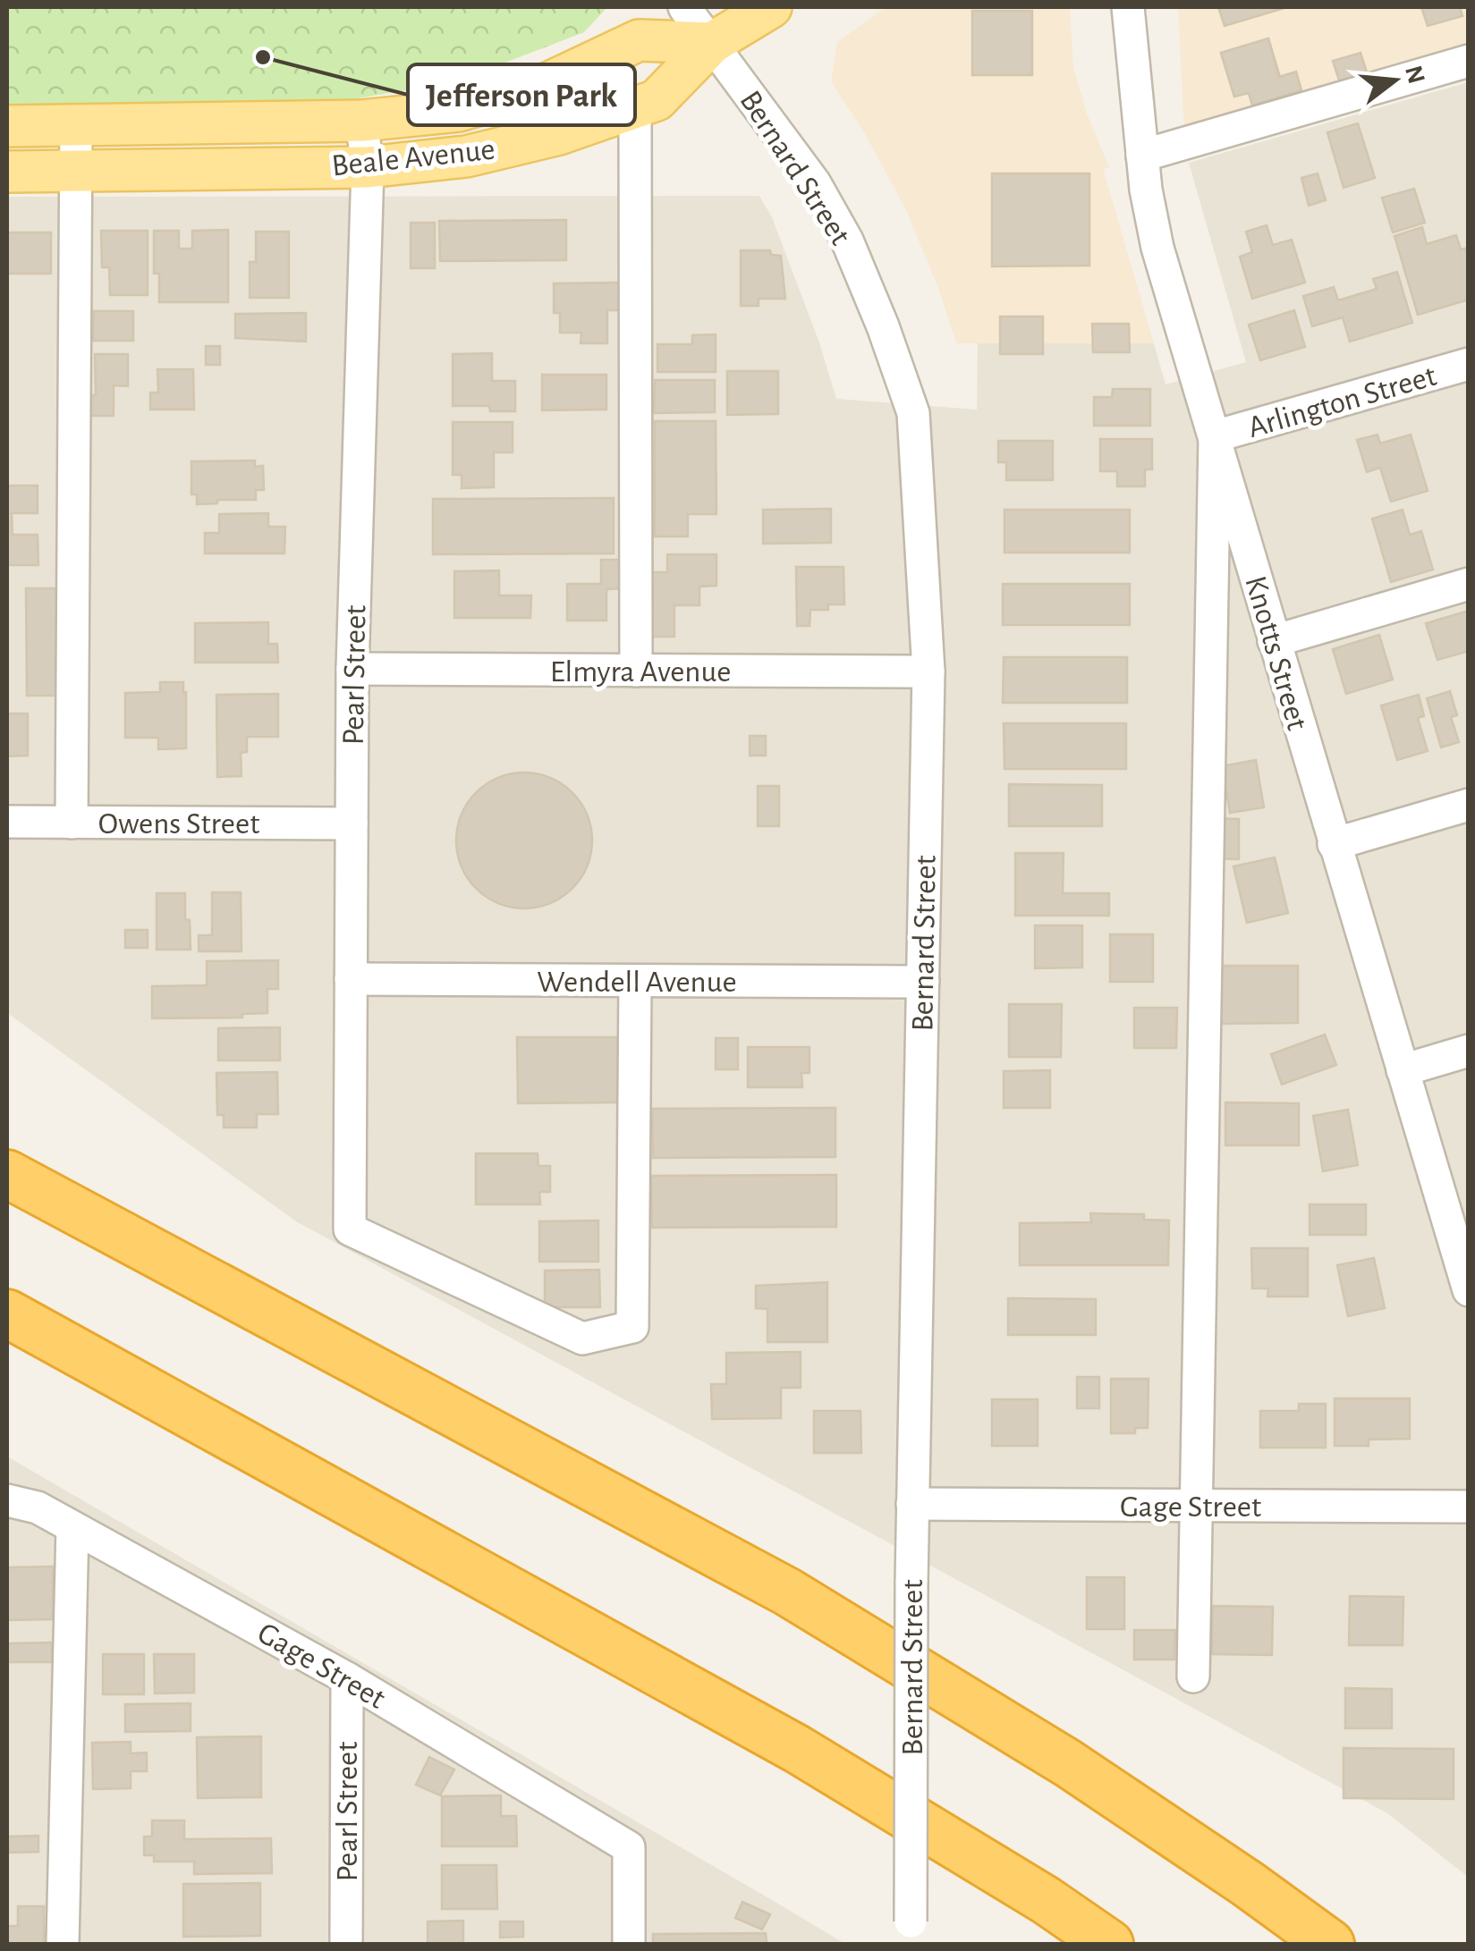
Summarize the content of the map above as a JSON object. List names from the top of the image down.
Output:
{
  "streets": {
    "main road": ["Beale Avenue"],
    "street": [
      "Bernard Street",
      "Arlington Street",
      "Knotts Street",
      "Elmyra Avenue",
      "Pearl Street",
      "Owens Street",
      "Wendell Avenue",
      "Gage Street"
    ]
  },
  "crossings": [
    ["Beale Avenue", "Bernard Street"],
    ["Beale Avenue", "Pearl Street"],
    ["Bernard Street", "Elmyra Avenue"],
    ["Bernard Street", "Wendell Avenue"],
    ["Bernard Street", "Gage Street"],
    ["Arlington Street", "Knotts Street"],
    ["Elmyra Avenue", "Pearl Street"],
    ["Pearl Street", "Owens Street"],
    ["Pearl Street", "Wendell Avenue"],
    ["Pearl Street", "Gage Street"]
  ],
  "places": ["Jefferson Park"],
  "north": "right"
}
